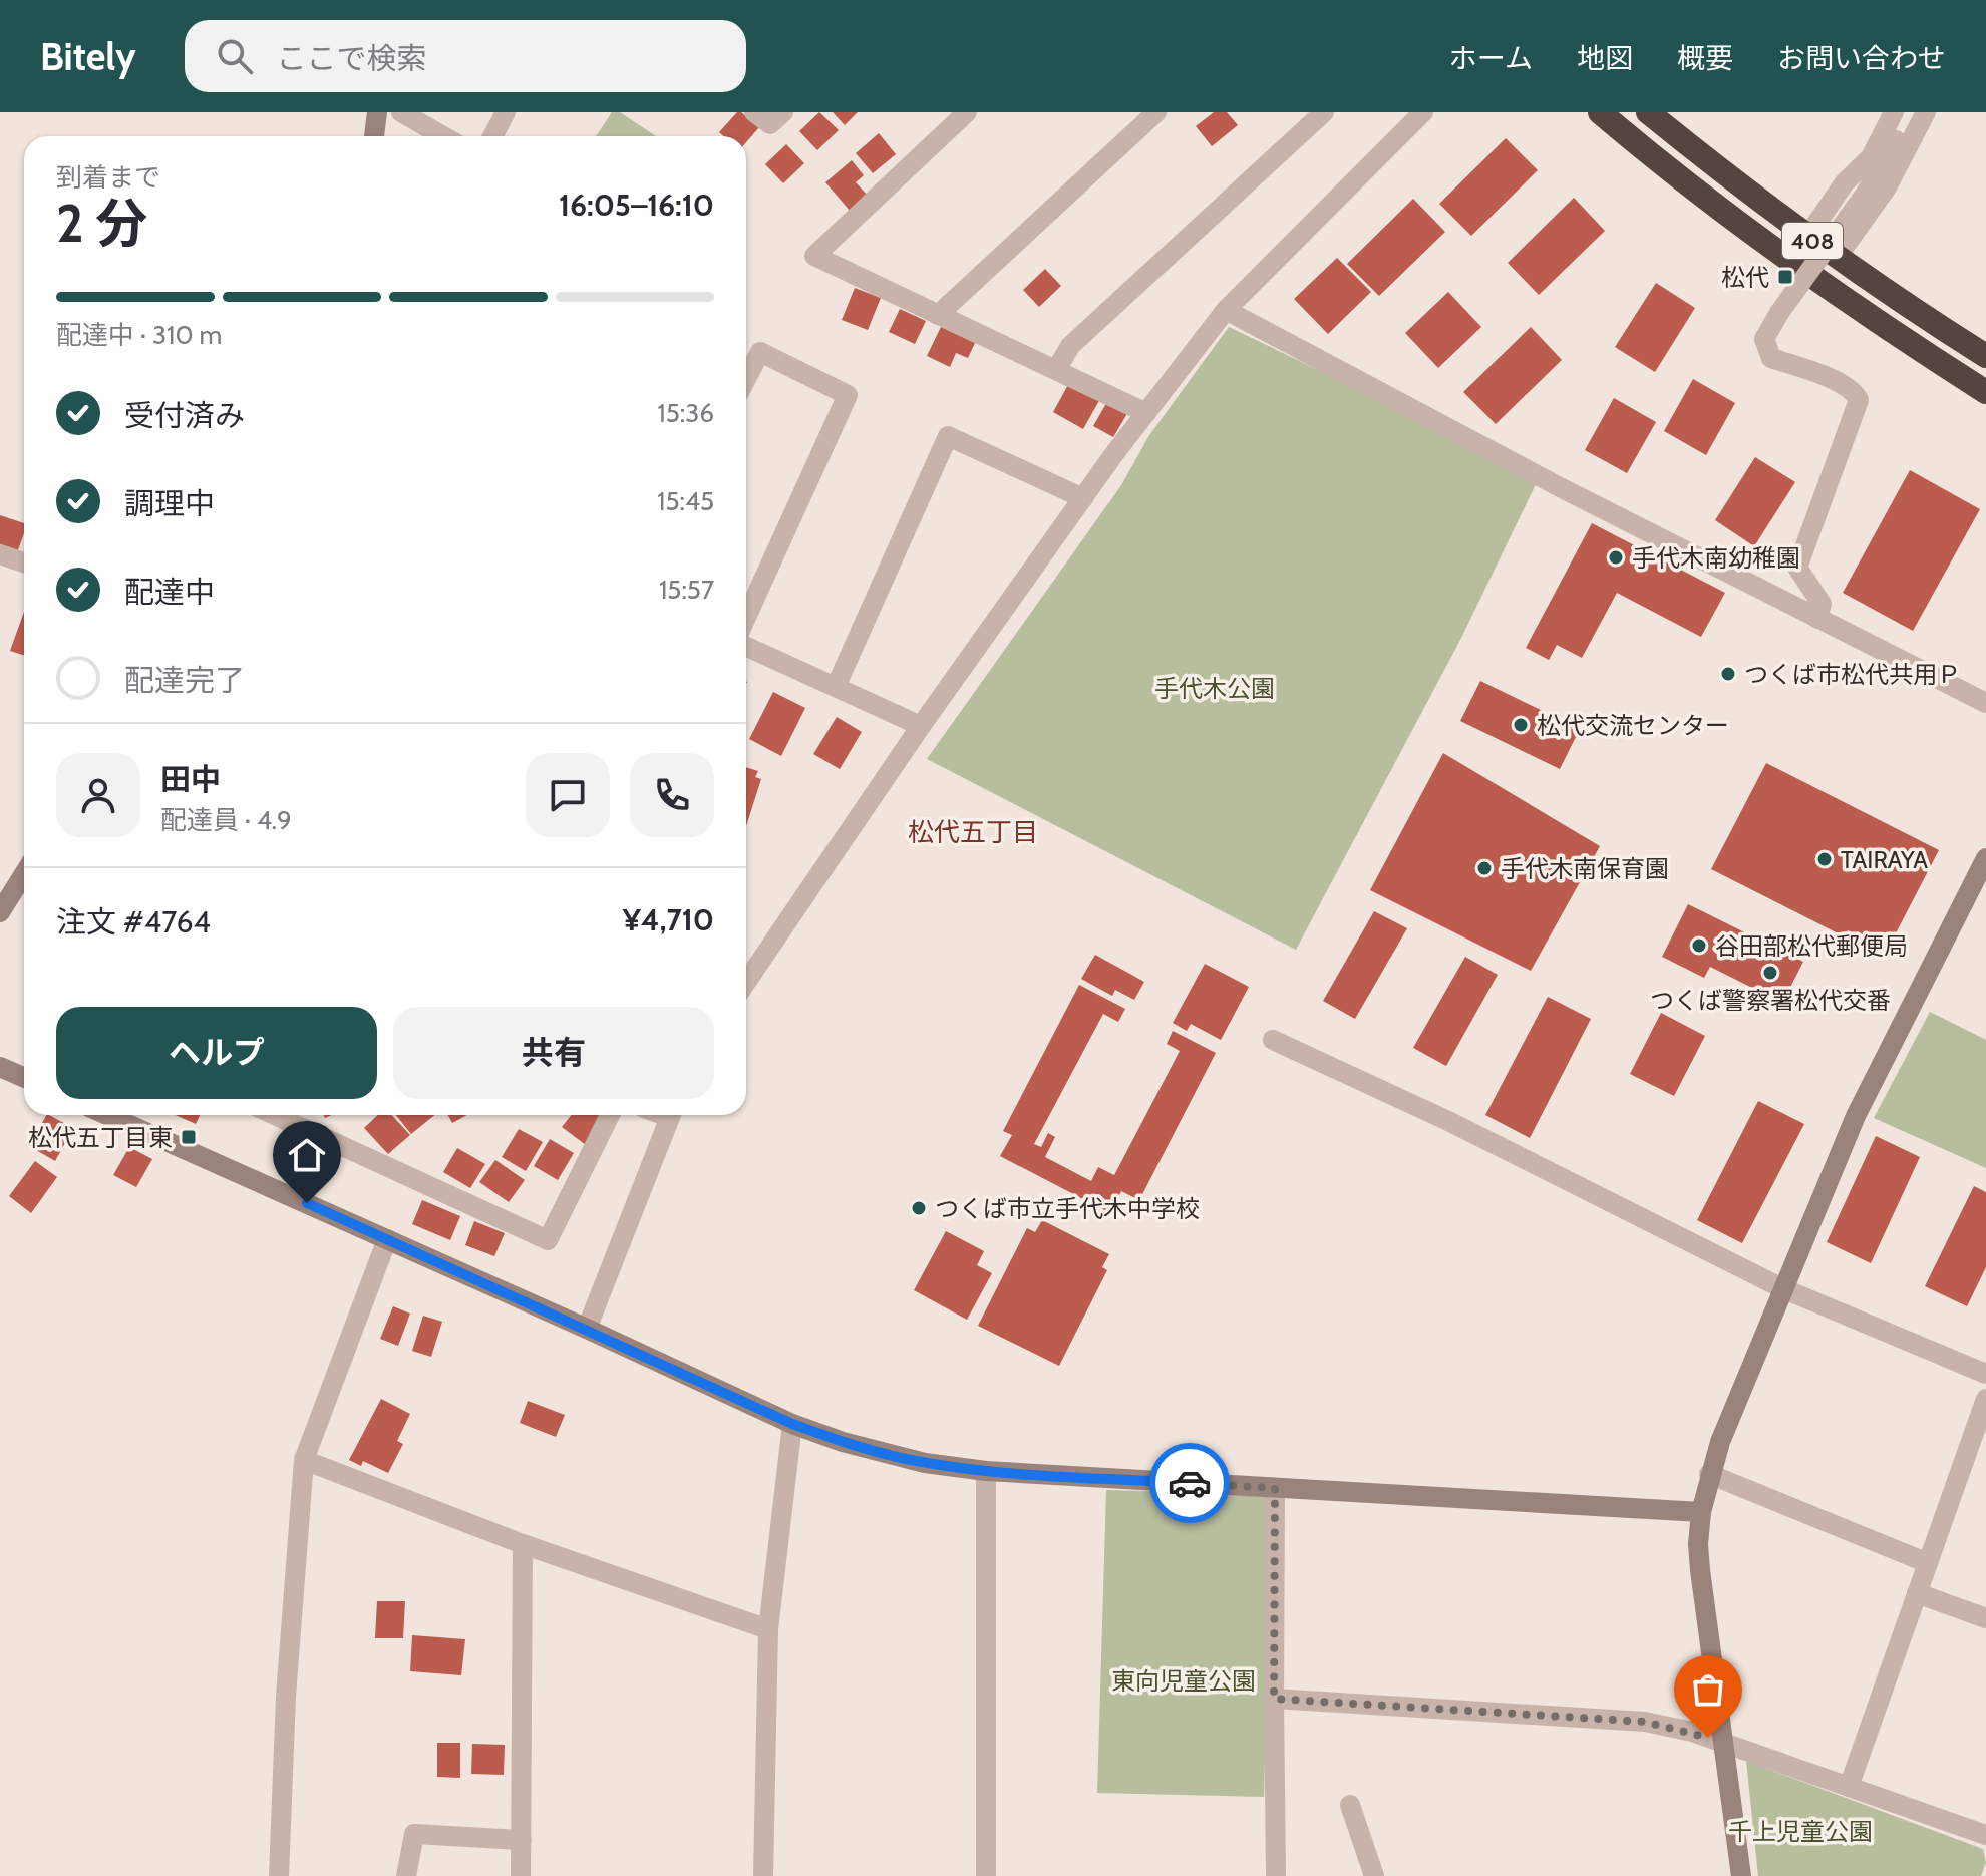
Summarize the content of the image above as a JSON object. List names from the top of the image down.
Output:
{
  "streets": {
    "highway": ["408"]
  },
  "districts": ["松代五丁目"],
  "parks": ["手代木公園", "東向児童公園", "千上児童公園"],
  "places": {
    "transit": ["松代", "松代五丁目東"],
    "other": [
      "手代木南幼稚園",
      "つくば市松代共用Ｐ",
      "松代交流センター",
      "TAIRAYA",
      "手代木南保育園",
      "谷田部松代郵便局",
      "つくば警察署松代交番",
      "つくば市立手代木中学校"
    ]
  },
  "page": {
    "header": "Bitely",
    "search": "ここで検索",
    "nav": [
      "ホーム",
      "地図",
      "概要",
      "お問い合わせ"
    ],
    "heading": ["2 分", "到着まで", "16:05–16:10"],
    "panel": [
      "田中",
      "配達員 · 4.9",
      "注文 #4764",
      "¥4,710"
    ],
    "bar": "配達中 · 310 m",
    "list": [
      ["受付済み", "15:36"],
      ["調理中", "15:45"],
      ["配達中", "15:57"],
      "配達完了"
    ],
    "buttons": ["ヘルプ", "共有"]
  }
}
